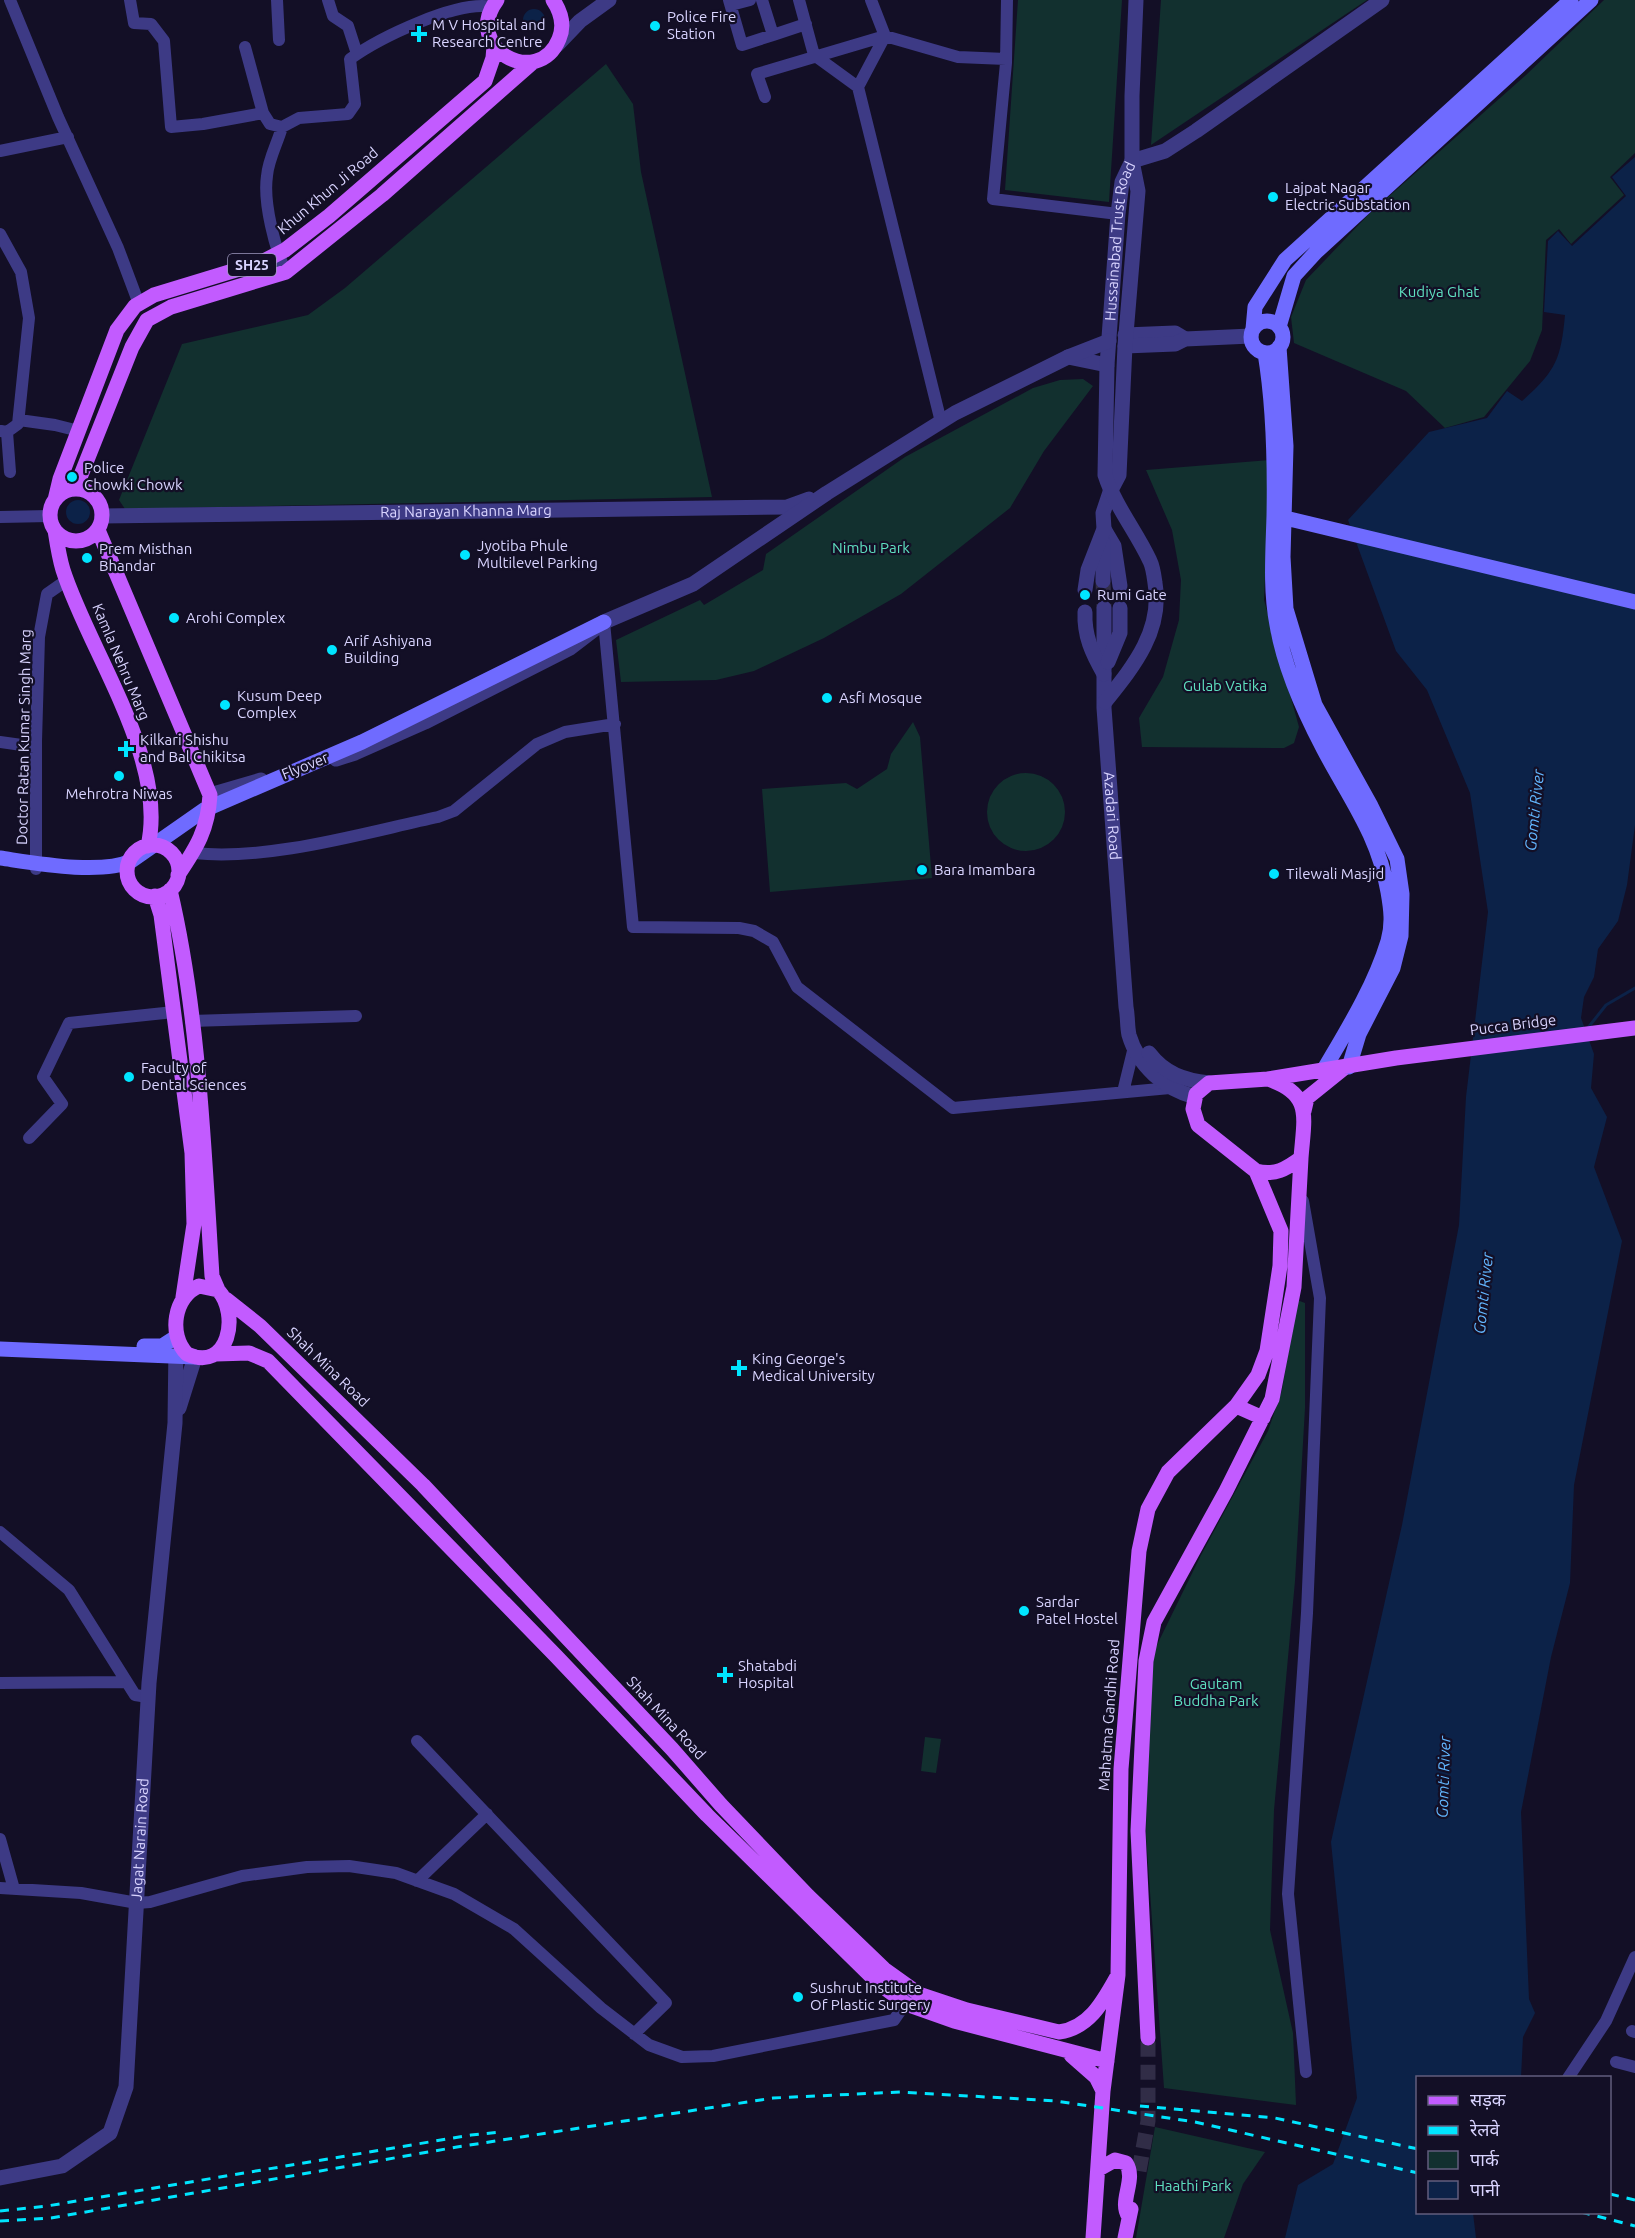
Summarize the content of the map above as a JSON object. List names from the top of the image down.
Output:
{
  "streets": {
    "main road": [
      "Khun Khun Ji Road",
      "SH25",
      "Kamla Nehru Marg",
      "Flyover",
      "Pucca Bridge",
      "Shah Mina Road",
      "Mahatma Gandhi Road"
    ],
    "street": [
      "Hussainabad Trust Road",
      "Raj Narayan Khanna Marg",
      "Doctor Ratan Kumar Singh Marg",
      "Azadari Road",
      "Jagat Narain Road"
    ]
  },
  "crossings": [
    ["Khun Khun Ji Road", "SH25"],
    ["Khun Khun Ji Road", "Raj Narayan Khanna Marg"],
    ["Khun Khun Ji Road", "Kamla Nehru Marg"],
    ["SH25", "Raj Narayan Khanna Marg"],
    ["SH25", "Kamla Nehru Marg"],
    ["Raj Narayan Khanna Marg", "Kamla Nehru Marg"],
    ["Kamla Nehru Marg", "Doctor Ratan Kumar Singh Marg"],
    ["Pucca Bridge", "Mahatma Gandhi Road"],
    ["Shah Mina Road", "Mahatma Gandhi Road"],
    ["Shah Mina Road", "Jagat Narain Road"]
  ],
  "water": ["Gomti River"],
  "parks": [
    "Kudiya Ghat",
    "Nimbu Park",
    "Gulab Vatika",
    "Gautam Buddha Park",
    "Haathi Park"
  ],
  "places": {
    "other": [
      "Police Fire Station",
      "Lajpat Nagar Electric Substation",
      "Police Chowki Chowk",
      "Jyotiba Phule Multilevel Parking",
      "Prem Misthan Bhandar",
      "Rumi Gate",
      "Arohi Complex",
      "Arif Ashiyana Building",
      "Asfi Mosque",
      "Kusum Deep Complex",
      "Mehrotra Niwas",
      "Bara Imambara",
      "Tilewali Masjid",
      "Faculty of Dental Sciences",
      "Sardar Patel Hostel",
      "Sushrut Institute Of Plastic Surgery"
    ],
    "health": [
      "M V Hospital and Research Centre",
      "Kilkari Shishu and Bal Chikitsa",
      "King George's Medical University",
      "Shatabdi Hospital"
    ]
  },
  "legend": [
    "सड़क",
    "रेलवे",
    "पार्क",
    "पानी"
  ]
}
